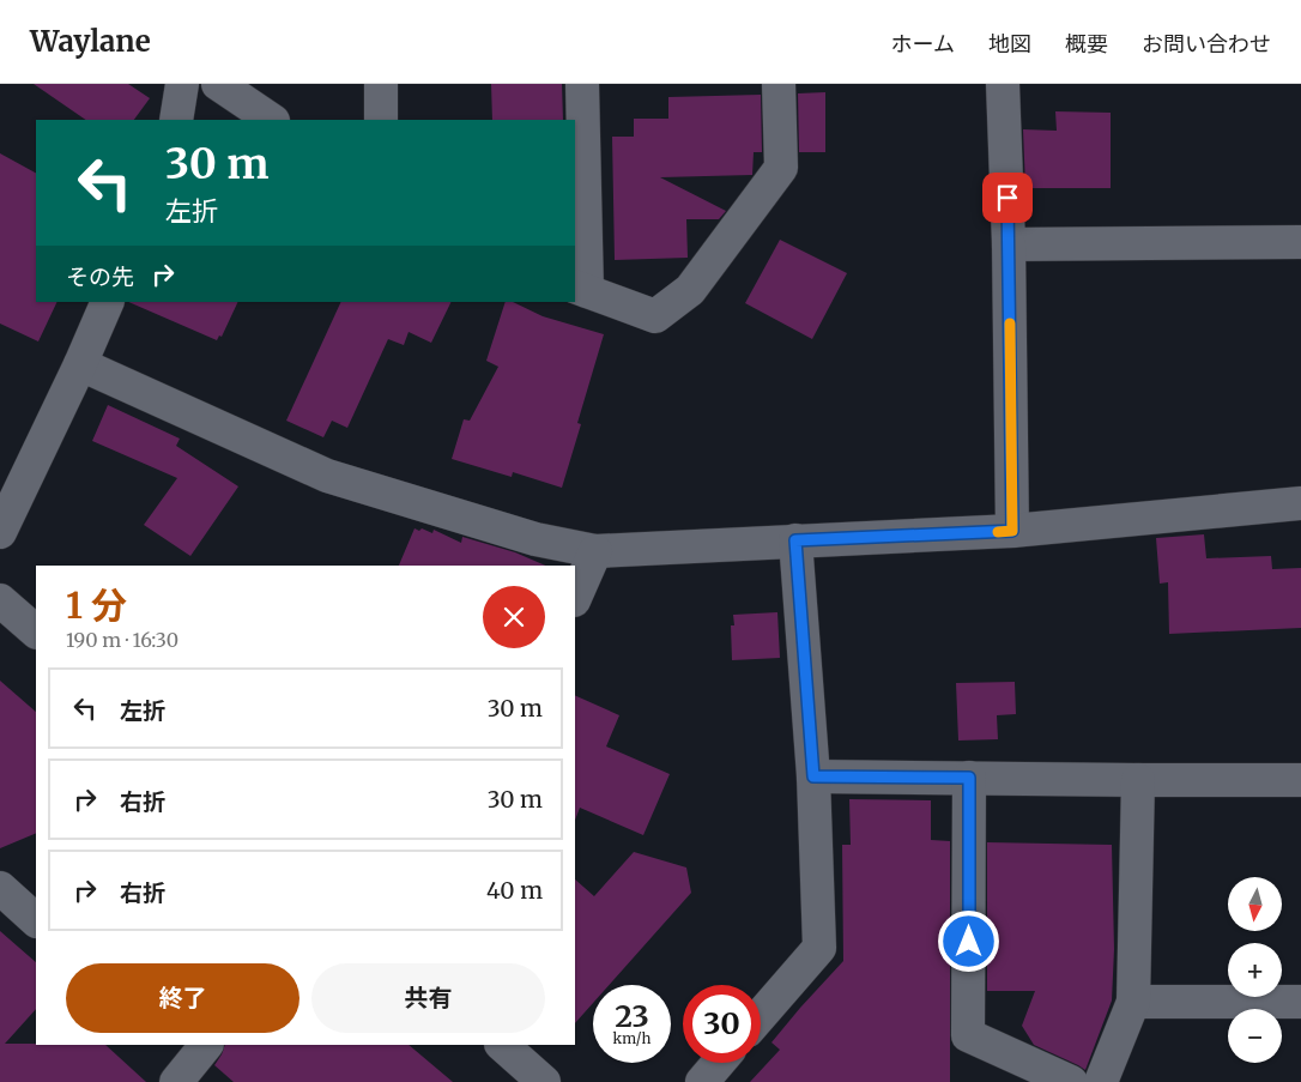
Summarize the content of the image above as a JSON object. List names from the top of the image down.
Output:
{
  "north": "bottom",
  "page": {
    "header": "Waylane",
    "nav": [
      "ホーム",
      "地図",
      "概要",
      "お問い合わせ"
    ],
    "turn": ["30 m", "左折"],
    "then": "その先",
    "heading": ["1 分", "190 m · 16:30"],
    "list": [
      {
        "name": "左折",
        "value": "30 m"
      },
      {
        "name": "右折",
        "value": "30 m"
      },
      {
        "name": "右折",
        "value": "40 m"
      }
    ],
    "map_buttons": ["+", "−"],
    "buttons": ["終了", "共有"],
    "speed": "23 km/h",
    "limit": "30"
  }
}
